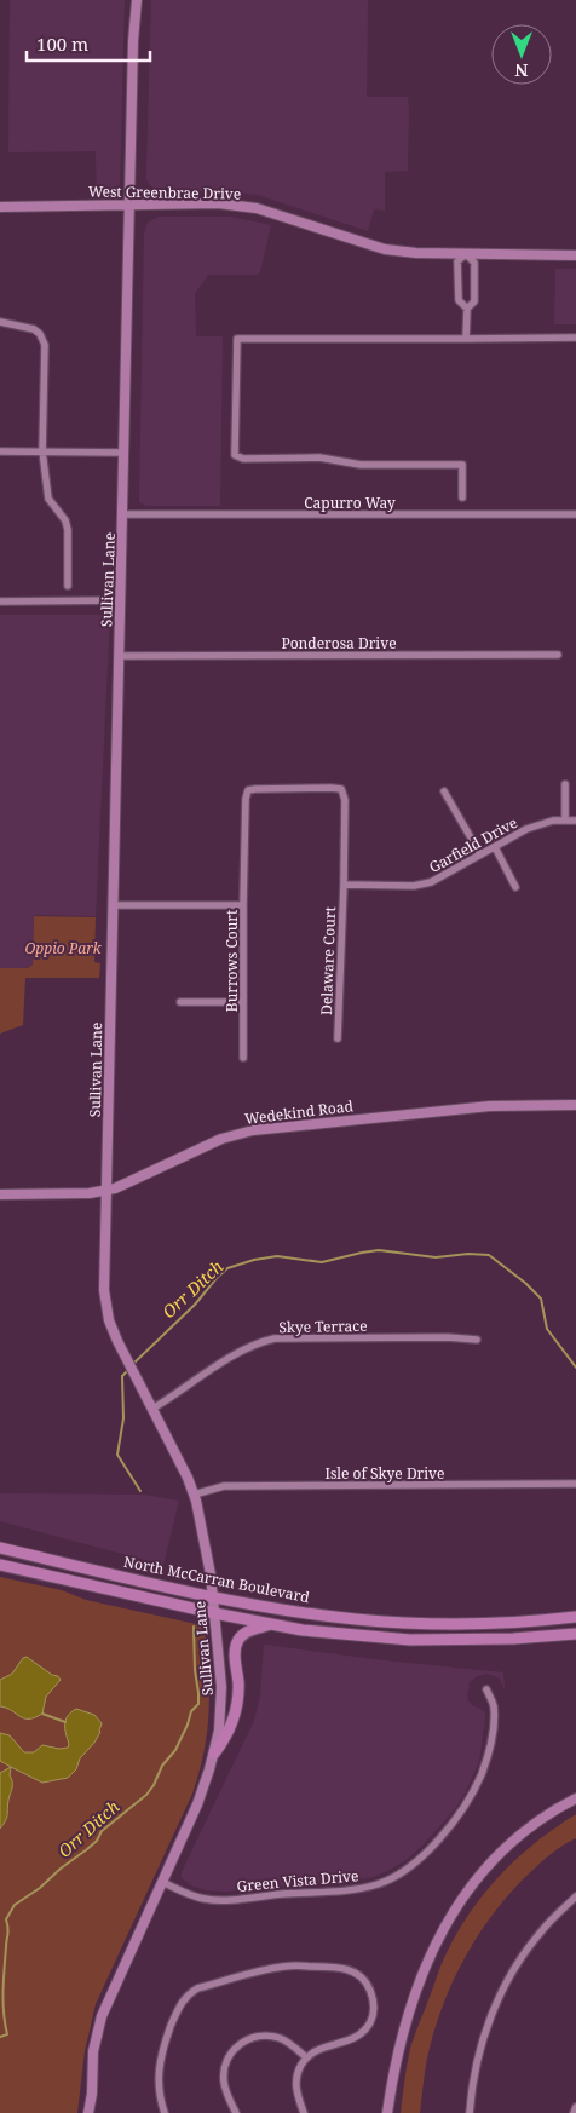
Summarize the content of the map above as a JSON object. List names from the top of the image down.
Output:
{
  "streets": {
    "main road": ["North McCarran Boulevard"],
    "street": [
      "West Greenbrae Drive",
      "Capurro Way",
      "Sullivan Lane",
      "Ponderosa Drive",
      "Garfield Drive",
      "Burrows Court",
      "Delaware Court",
      "Wedekind Road",
      "Skye Terrace",
      "Isle of Skye Drive",
      "Green Vista Drive"
    ]
  },
  "crossings": [
    ["West Greenbrae Drive", "Sullivan Lane"],
    ["Capurro Way", "Sullivan Lane"],
    ["Sullivan Lane", "Ponderosa Drive"],
    ["Sullivan Lane", "Wedekind Road"],
    ["Sullivan Lane", "Skye Terrace"],
    ["Sullivan Lane", "Isle of Skye Drive"],
    ["Sullivan Lane", "North McCarran Boulevard"],
    ["Sullivan Lane", "Green Vista Drive"],
    ["Garfield Drive", "Burrows Court"],
    ["Garfield Drive", "Delaware Court"],
    ["Burrows Court", "Delaware Court"]
  ],
  "water": ["Orr Ditch"],
  "parks": ["Oppio Park"],
  "scale_bar": "100 m",
  "north": "bottom"
}
